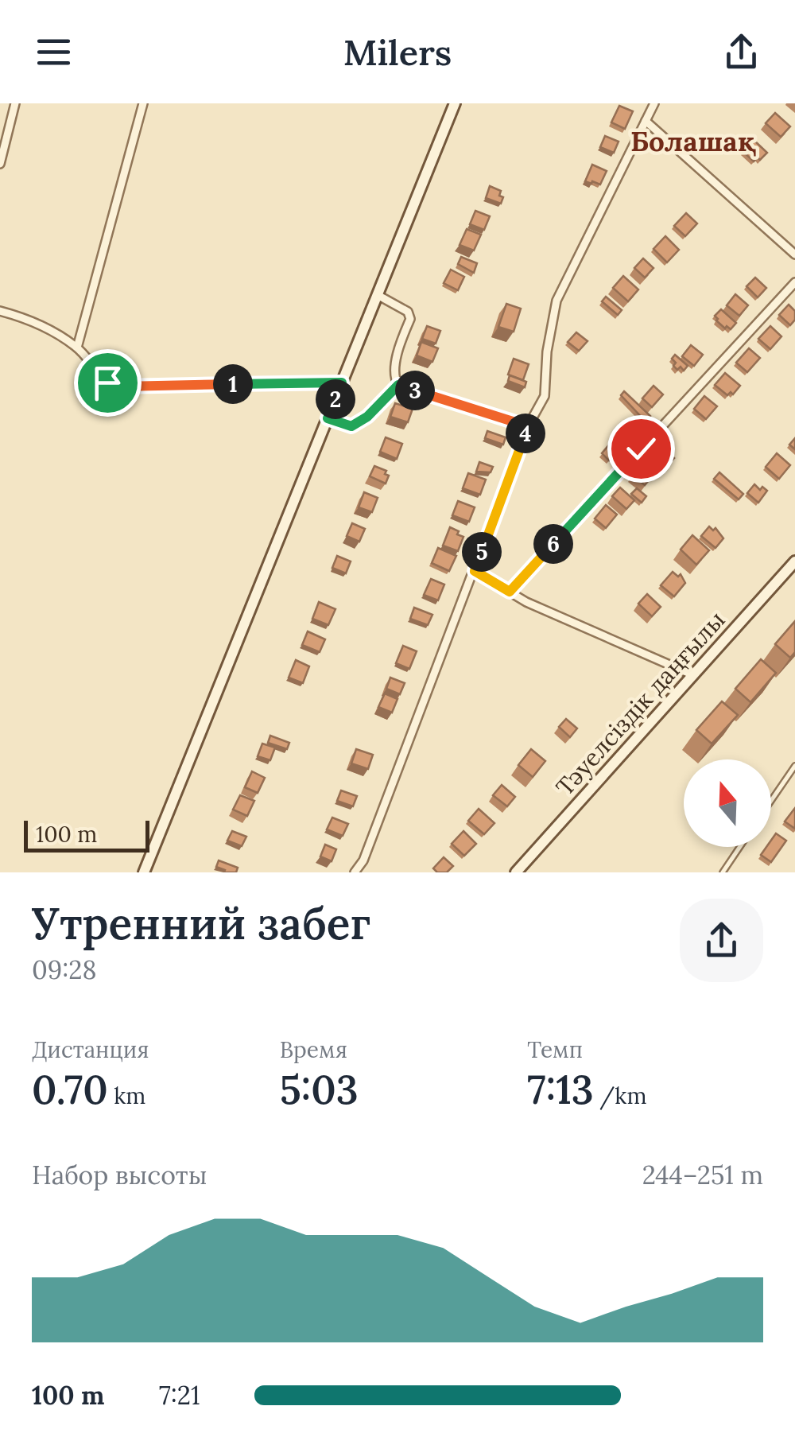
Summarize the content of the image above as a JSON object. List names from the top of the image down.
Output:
{
  "streets": {
    "main road": ["Тәуелсіздік даңғылы"]
  },
  "districts": ["Болашақ"],
  "scale_bar": "100 m",
  "north": "top",
  "page": {
    "header": "Milers",
    "pins": [
      "1",
      "3",
      "2",
      "4",
      "6",
      "5"
    ],
    "scale": "100 m",
    "heading": ["Утренний забег", "09:28"],
    "stats": [
      ["Дистанция", "0.70 km"],
      ["Время", "5:03"],
      ["Темп", "7:13 /km"]
    ],
    "chart": ["Набор высоты", "244–251 m"],
    "list": [
      {
        "name": "100 m",
        "note": "7:21"
      }
    ]
  }
}
